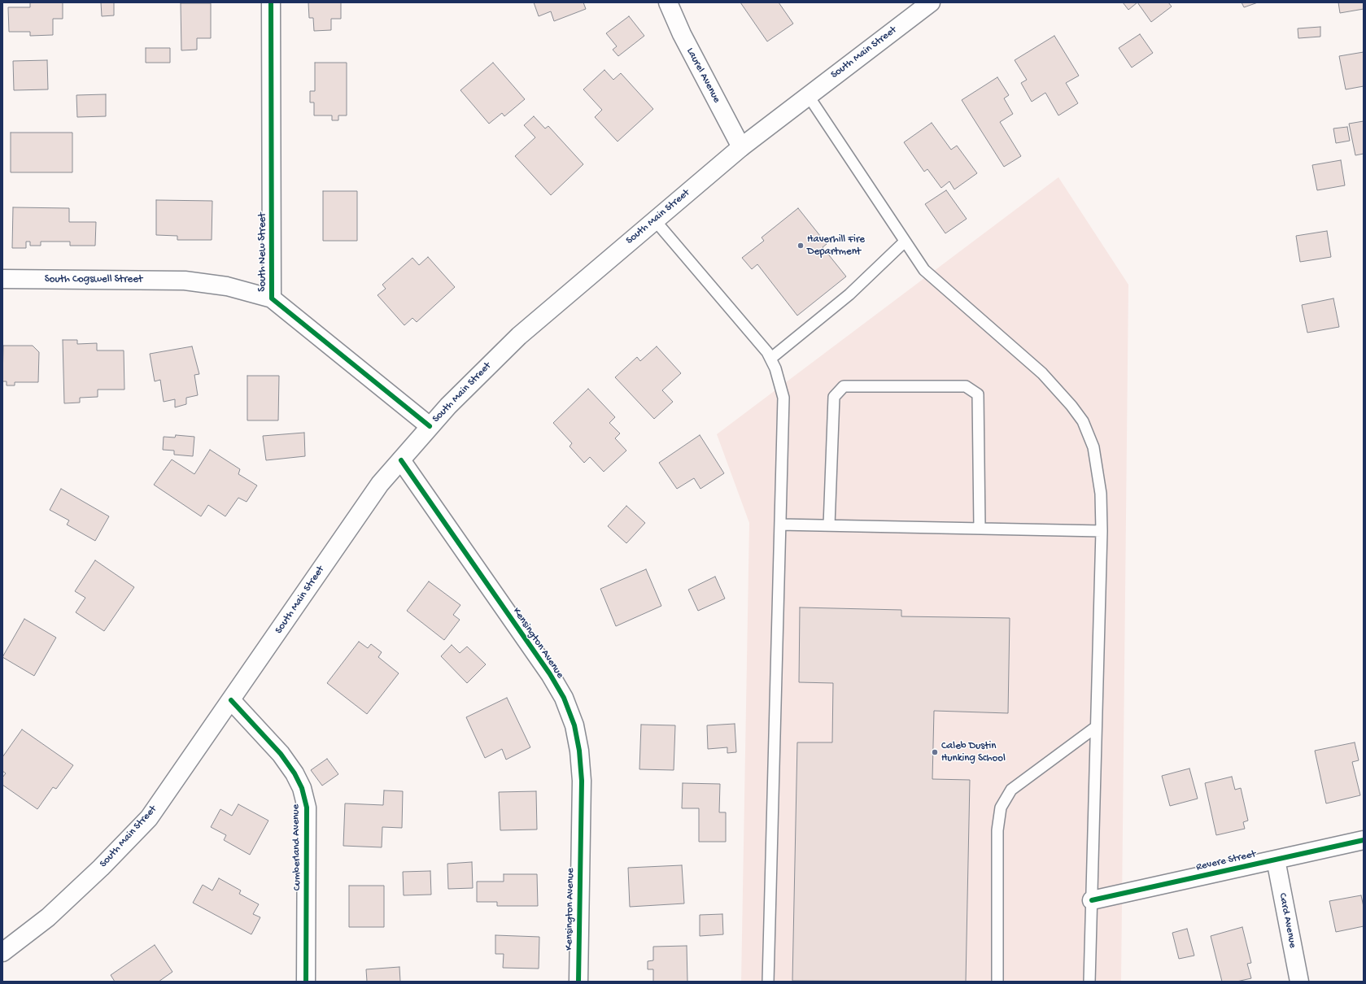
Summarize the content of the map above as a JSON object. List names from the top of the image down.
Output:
{
  "streets": {
    "street": [
      "South Main Street",
      "Laurel Avenue",
      "South New Street",
      "South Cogswell Street",
      "Kensington Avenue",
      "Cumberland Avenue",
      "Revere Street",
      "Card Avenue"
    ]
  },
  "crossings": [
    ["South Main Street", "Laurel Avenue"],
    ["South Main Street", "South New Street"],
    ["South Main Street", "Kensington Avenue"],
    ["South Main Street", "Cumberland Avenue"],
    ["South New Street", "South Cogswell Street"],
    ["Revere Street", "Card Avenue"]
  ],
  "places": ["Haverhill Fire Department", "Caleb Dustin Hunking School"]
}
